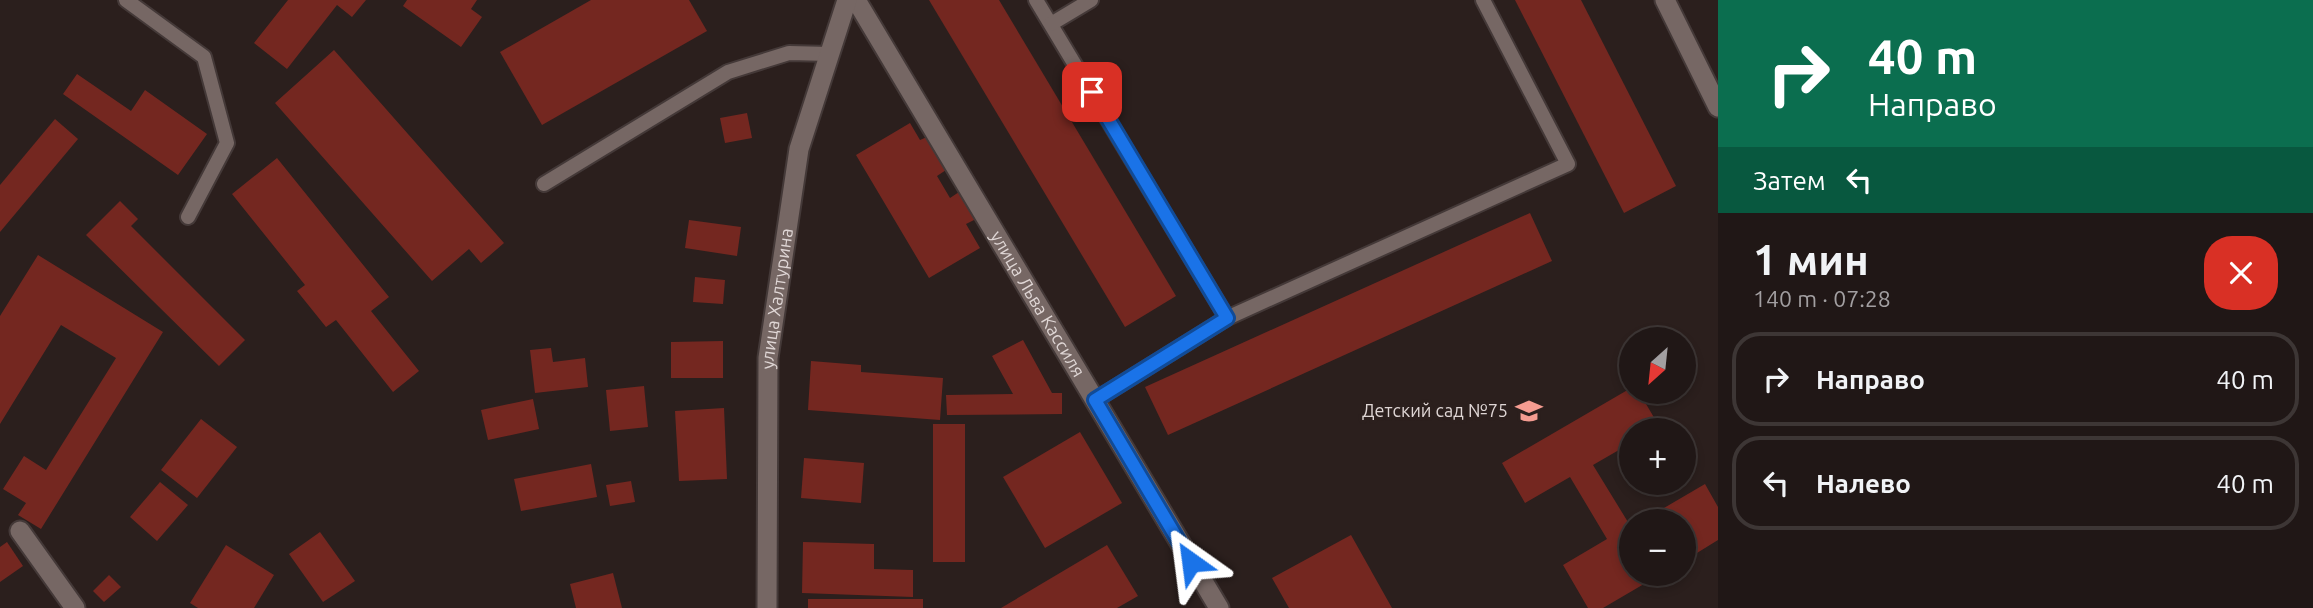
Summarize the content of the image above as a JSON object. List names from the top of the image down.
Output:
{
  "streets": {
    "street": ["улица Халтурина", "улица Льва Кассиля"]
  },
  "places": {
    "school or university": ["Детский сад №75"]
  },
  "north": "bottom left",
  "page": {
    "turn": ["40 m", "Направо"],
    "then": "Затем",
    "heading": ["1 мин", "140 m · 07:28"],
    "map_buttons": ["+", "−"],
    "list": [
      {
        "name": "Направо",
        "value": "40 m"
      },
      {
        "name": "Налево",
        "value": "40 m"
      }
    ]
  }
}
